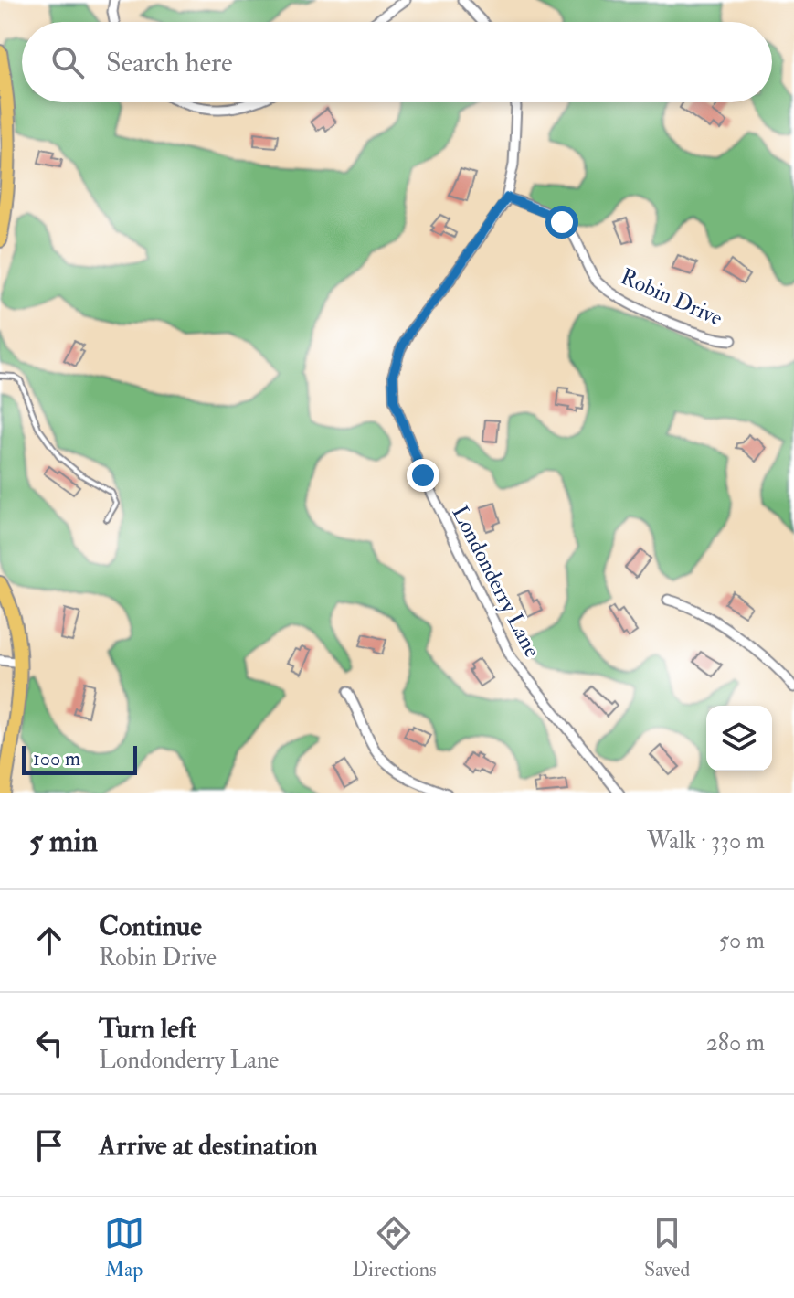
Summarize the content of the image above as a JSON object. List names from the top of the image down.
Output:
{
  "streets": {
    "street": ["Robin Drive", "Londonderry Lane"]
  },
  "crossings": [
    ["Robin Drive", "Londonderry Lane"]
  ],
  "scale_bar": "100 m",
  "page": {
    "search": "Search here",
    "scale": "100 m",
    "heading": ["5 min", "Walk · 330 m"],
    "list": [
      ["Continue", "Robin Drive", "50 m"],
      ["Turn left", "Londonderry Lane", "280 m"],
      "Arrive at destination"
    ],
    "nav": ["Map", "Directions", "Saved"]
  }
}
